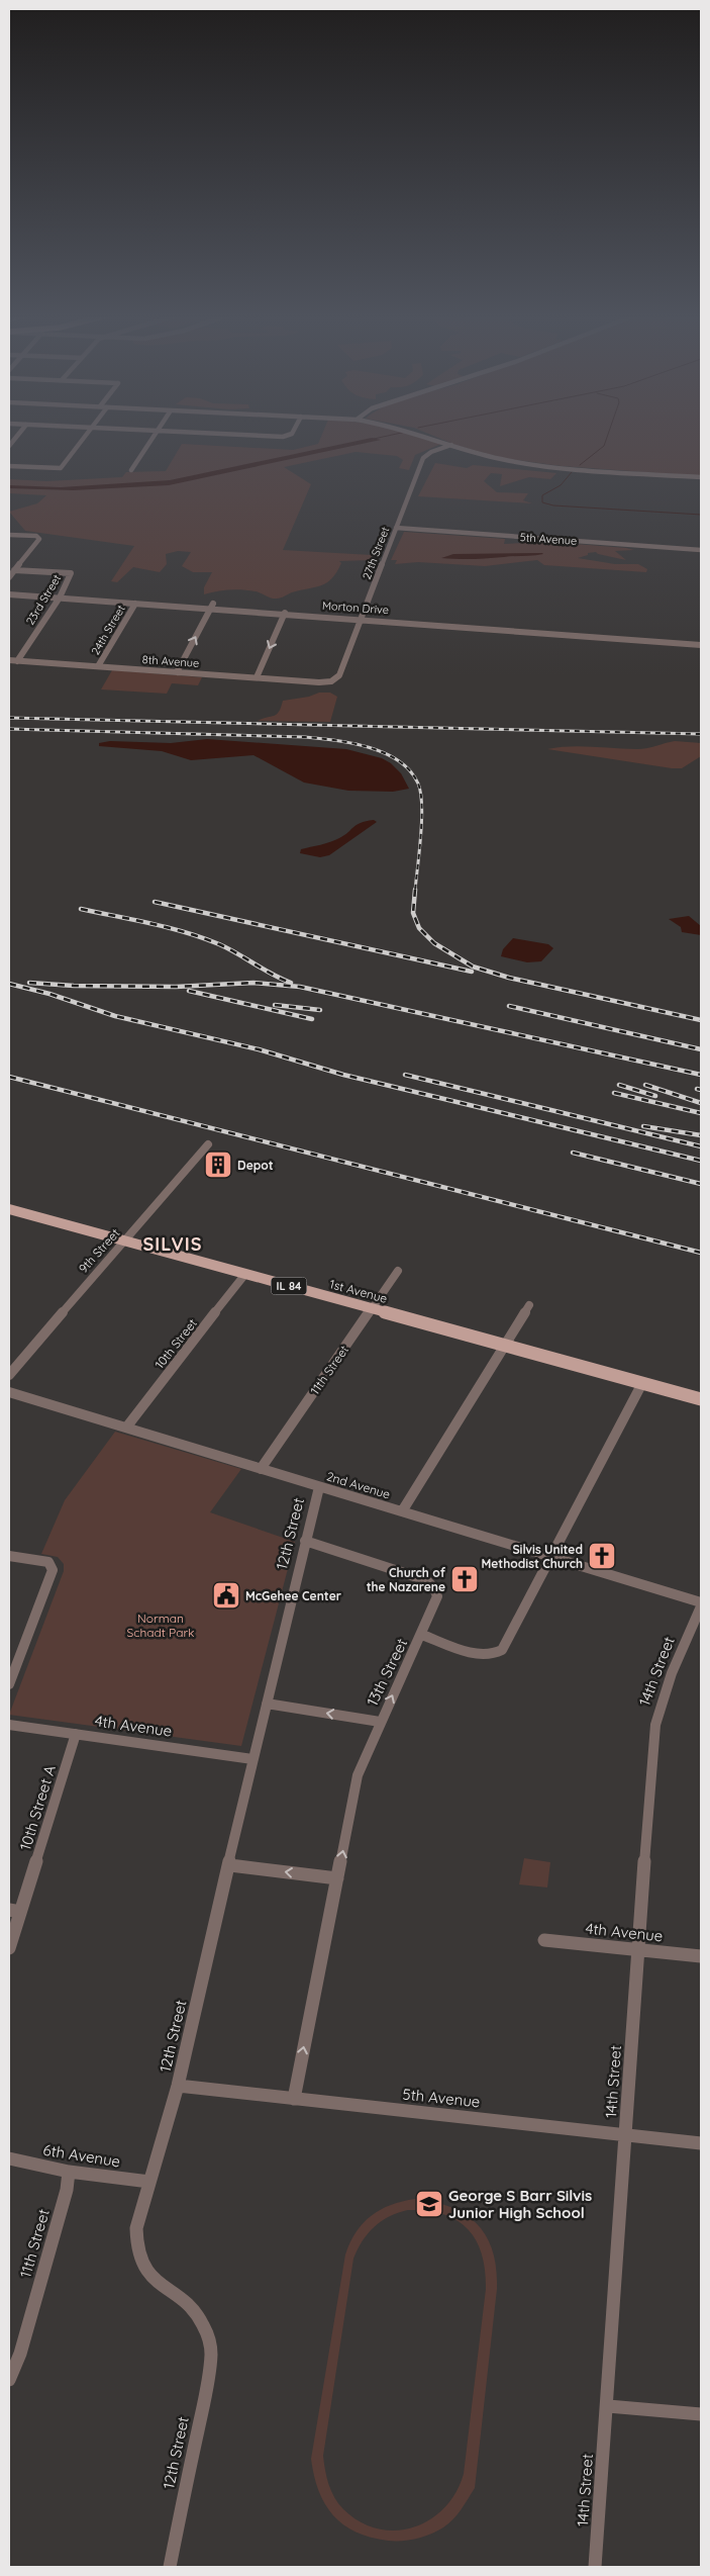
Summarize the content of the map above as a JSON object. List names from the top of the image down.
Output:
{
  "streets": {
    "main road": ["IL 84", "1st Avenue"],
    "street": [
      "5th Avenue",
      "27th Street",
      "23rd Street",
      "Morton Drive",
      "24th Street",
      "8th Avenue",
      "9th Street",
      "10th Street",
      "11th Street",
      "2nd Avenue",
      "12th Street",
      "14th Street",
      "13th Street",
      "4th Avenue",
      "10th Street A",
      "6th Avenue"
    ]
  },
  "crossings": [
    ["5th Avenue", "27th Street"],
    ["5th Avenue", "12th Street"],
    ["5th Avenue", "14th Street"],
    ["5th Avenue", "13th Street"],
    ["27th Street", "Morton Drive"],
    ["27th Street", "8th Avenue"],
    ["23rd Street", "Morton Drive"],
    ["23rd Street", "8th Avenue"],
    ["Morton Drive", "24th Street"],
    ["24th Street", "8th Avenue"],
    ["9th Street", "1st Avenue"],
    ["1st Avenue", "10th Street"],
    ["1st Avenue", "11th Street"],
    ["1st Avenue", "13th Street"],
    ["10th Street", "2nd Avenue"],
    ["11th Street", "2nd Avenue"],
    ["11th Street", "6th Avenue"],
    ["2nd Avenue", "12th Street"],
    ["2nd Avenue", "13th Street"],
    ["12th Street", "4th Avenue"],
    ["12th Street", "6th Avenue"],
    ["14th Street", "4th Avenue"],
    ["4th Avenue", "10th Street A"]
  ],
  "one_way": ["13th Street"],
  "districts": ["SILVIS"],
  "parks": ["Norman Schadt Park"],
  "places": {
    "building": ["Depot"],
    "church": ["Silvis United Methodist Church", "Church of the Nazarene"],
    "public building": ["McGehee Center"],
    "school or university": ["George S Barr Silvis Junior High School"]
  }
}
